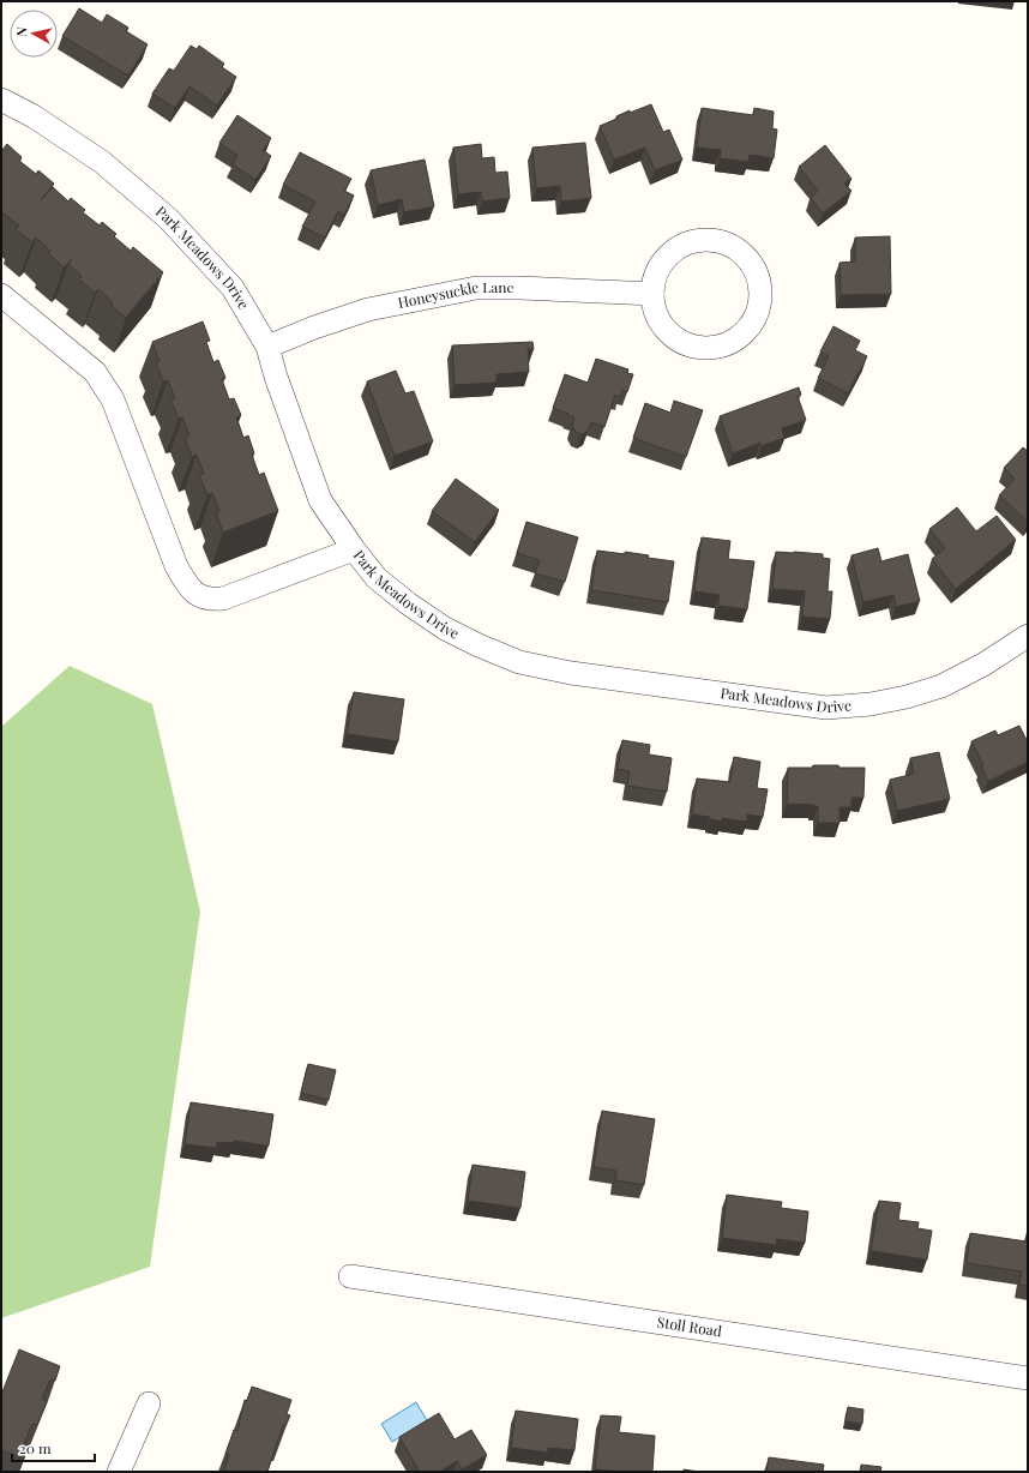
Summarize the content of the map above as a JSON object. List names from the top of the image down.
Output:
{
  "streets": {
    "street": ["Park Meadows Drive", "Honeysuckle Lane", "Stoll Road"]
  },
  "crossings": [
    ["Park Meadows Drive", "Honeysuckle Lane"]
  ],
  "scale_bar": "20 m",
  "north": "left"
}
